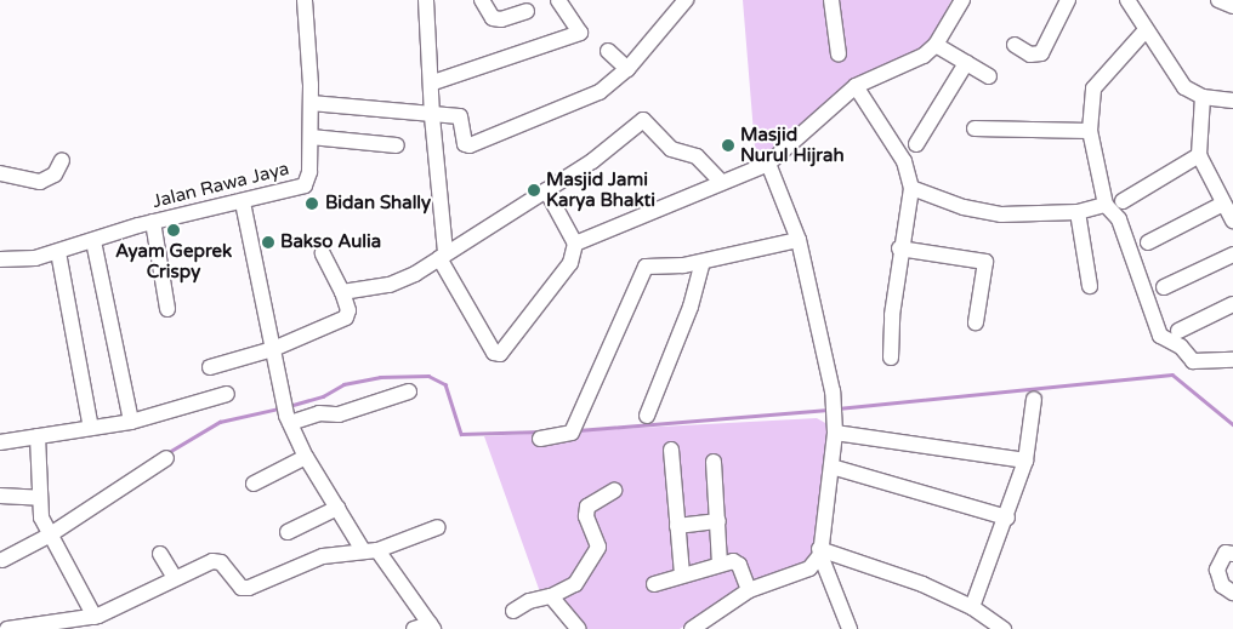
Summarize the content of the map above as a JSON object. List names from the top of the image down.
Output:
{
  "streets": {
    "street": ["Jalan Rawa Jaya"]
  },
  "places": [
    "Masjid Nurul Hijrah",
    "Masjid Jami Karya Bhakti",
    "Bidan Shally",
    "Ayam Geprek Crispy",
    "Bakso Aulia"
  ]
}
